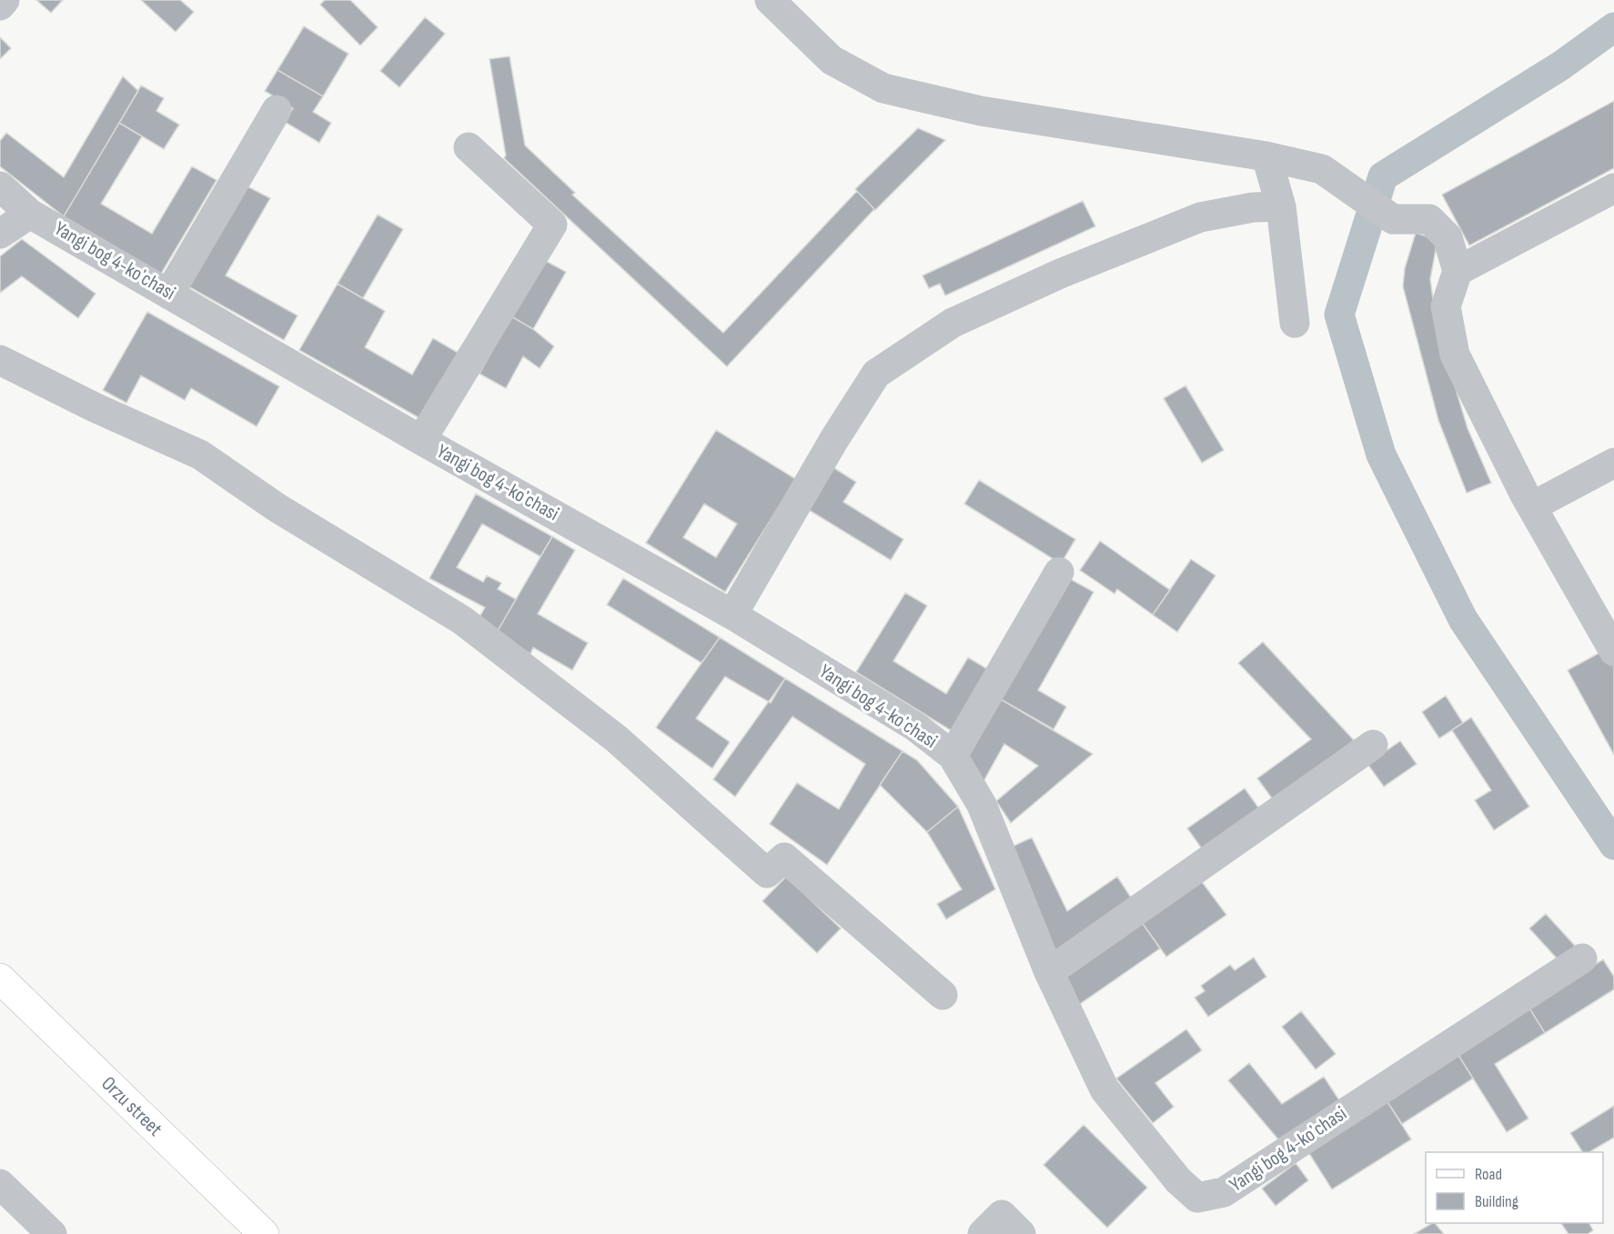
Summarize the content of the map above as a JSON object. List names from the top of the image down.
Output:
{
  "streets": {
    "main road": ["Orzu street"],
    "street": ["Yangi bog 4-koʼchasi"]
  },
  "legend": ["Road", "Building"]
}
